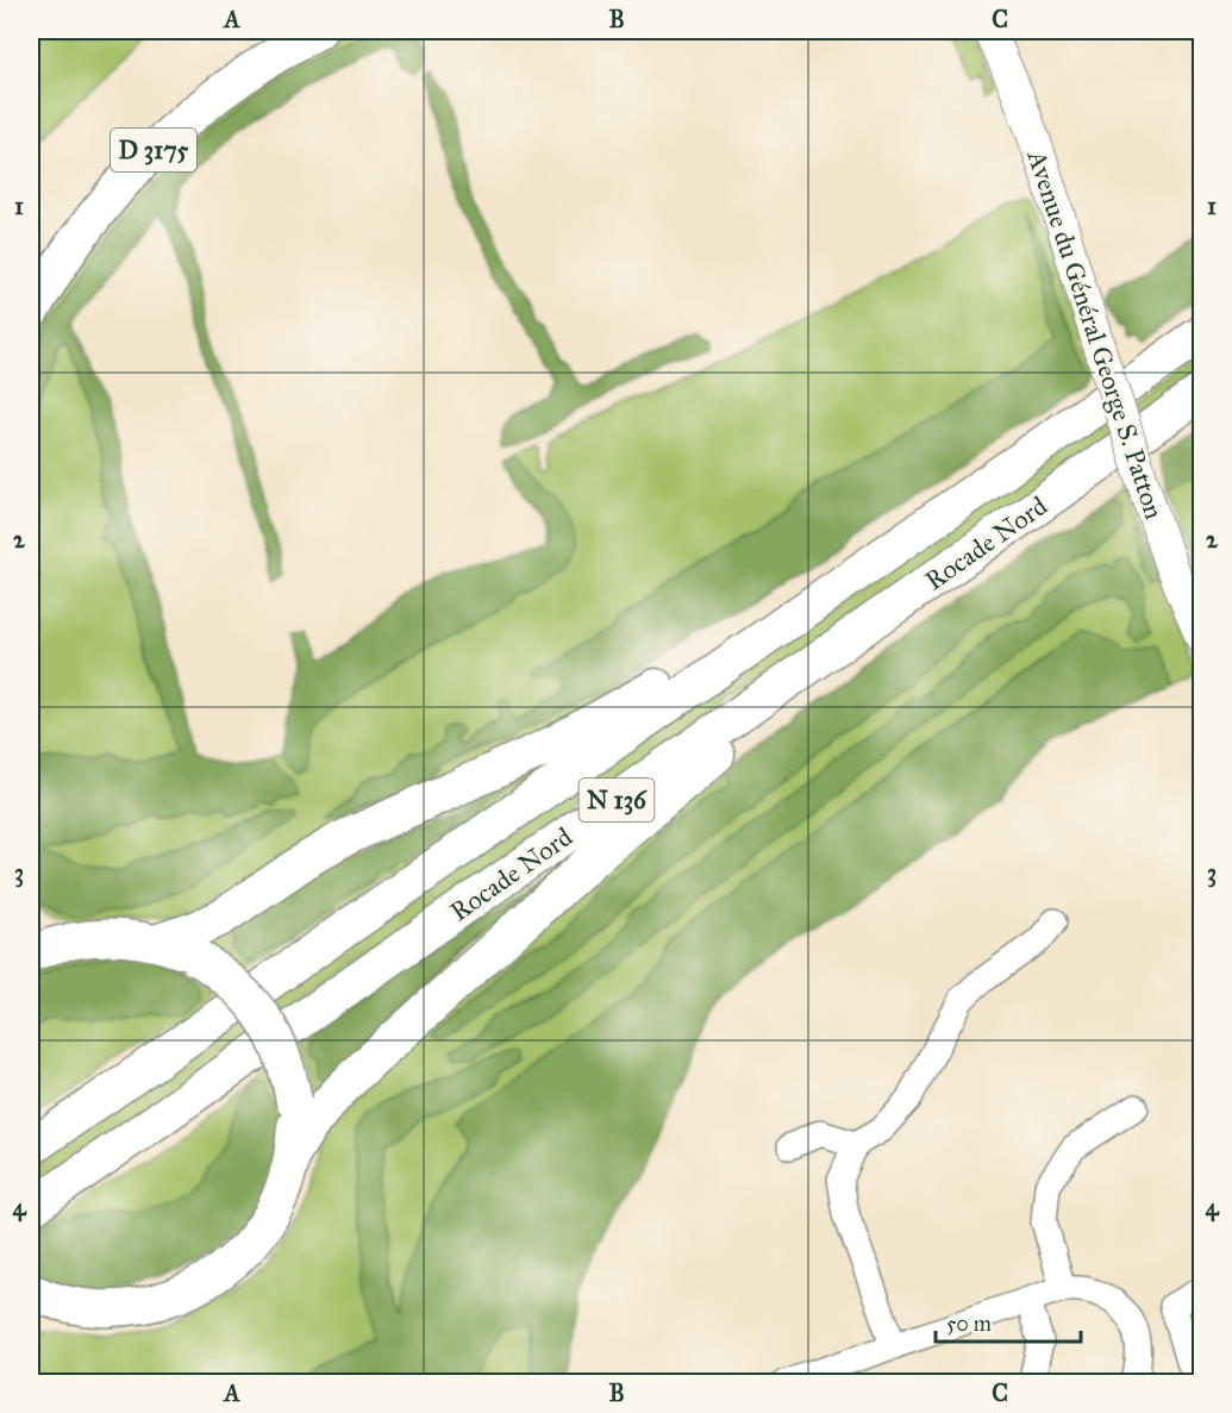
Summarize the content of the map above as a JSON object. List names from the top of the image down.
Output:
{
  "streets": {
    "highway": ["D 3175", "Rocade Nord", "N 136"],
    "main road": ["Avenue du Général George S. Patton"]
  },
  "scale_bar": "50 m",
  "grid": {
    "columns": ["A", "B", "C"],
    "rows": [
      "1",
      "2",
      "3",
      "4"
    ]
  }
}
